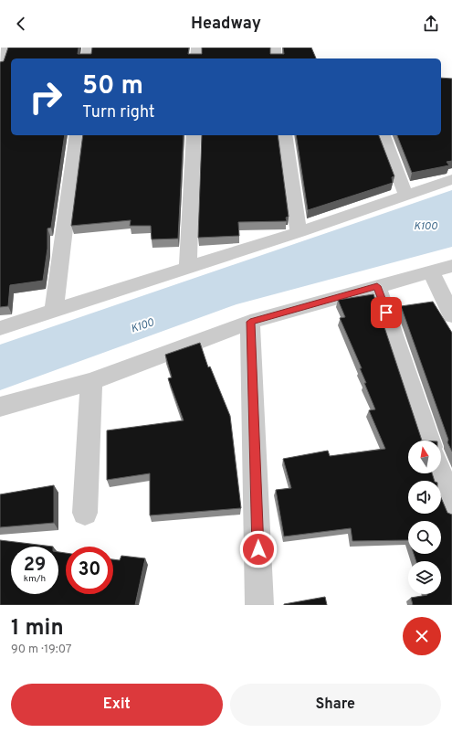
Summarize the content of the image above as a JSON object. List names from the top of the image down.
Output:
{
  "water": ["K100"],
  "north": "top",
  "page": {
    "header": "Headway",
    "turn": ["50 m", "Turn right"],
    "speed": "29 km/h",
    "limit": "30",
    "heading": ["1 min", "90 m · 19:07"],
    "buttons": ["Exit", "Share"]
  }
}
